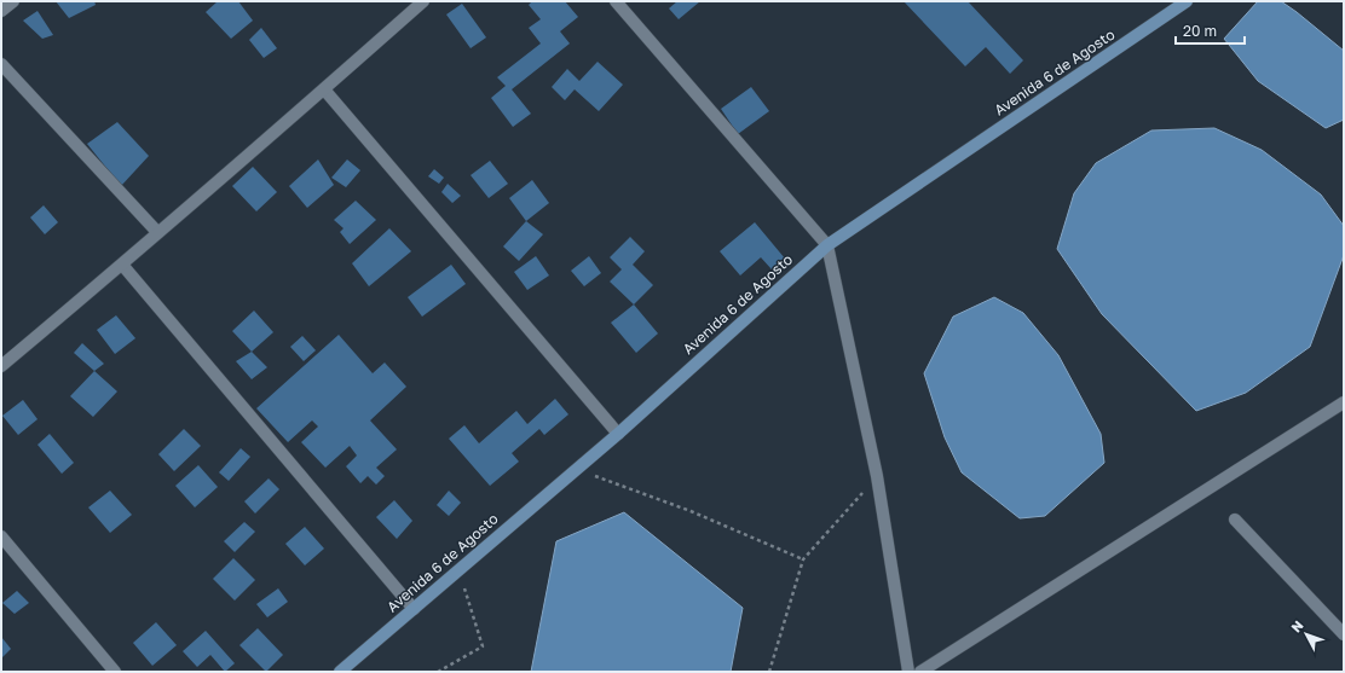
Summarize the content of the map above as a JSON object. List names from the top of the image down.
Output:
{
  "streets": {
    "street": ["Avenida 6 de Agosto"]
  },
  "scale_bar": "20 m",
  "north": "top left"
}
